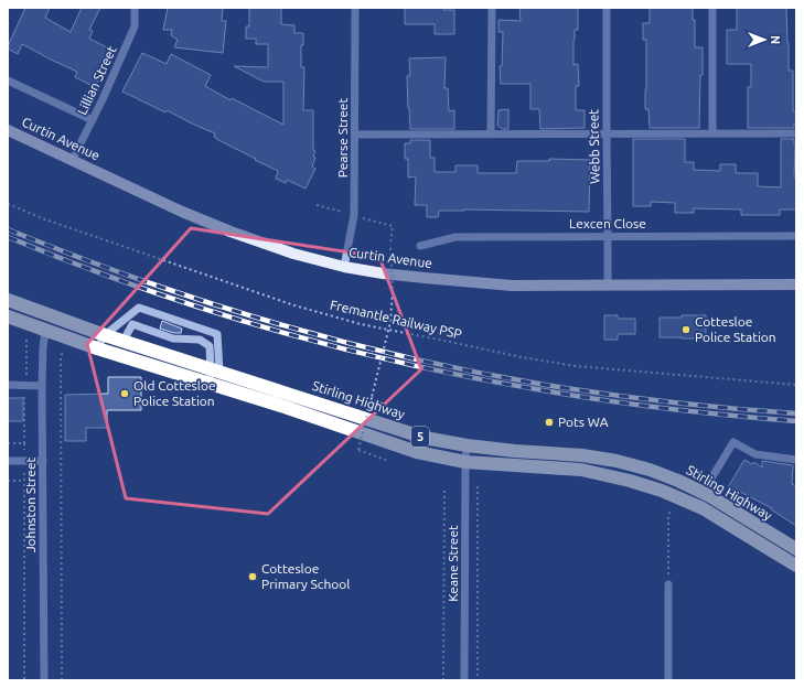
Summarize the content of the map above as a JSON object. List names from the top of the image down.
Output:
{
  "streets": {
    "highway": ["Stirling Highway", "5"],
    "main road": ["Curtin Avenue"],
    "street": [
      "Lillian Street",
      "Pearse Street",
      "Webb Street",
      "Lexcen Close",
      "Johnston Street",
      "Keane Street"
    ],
    "path": ["Fremantle Railway PSP"]
  },
  "crossings": [
    ["Lillian Street", "Curtin Avenue"],
    ["Pearse Street", "Curtin Avenue"],
    ["Curtin Avenue", "Webb Street"],
    ["Webb Street", "Lexcen Close"],
    ["Stirling Highway", "Johnston Street"],
    ["Stirling Highway", "Keane Street"]
  ],
  "places": [
    "Cottesloe Police Station",
    "Old Cottesloe Police Station",
    "Pots WA",
    "Cottesloe Primary School"
  ],
  "north": "right"
}
